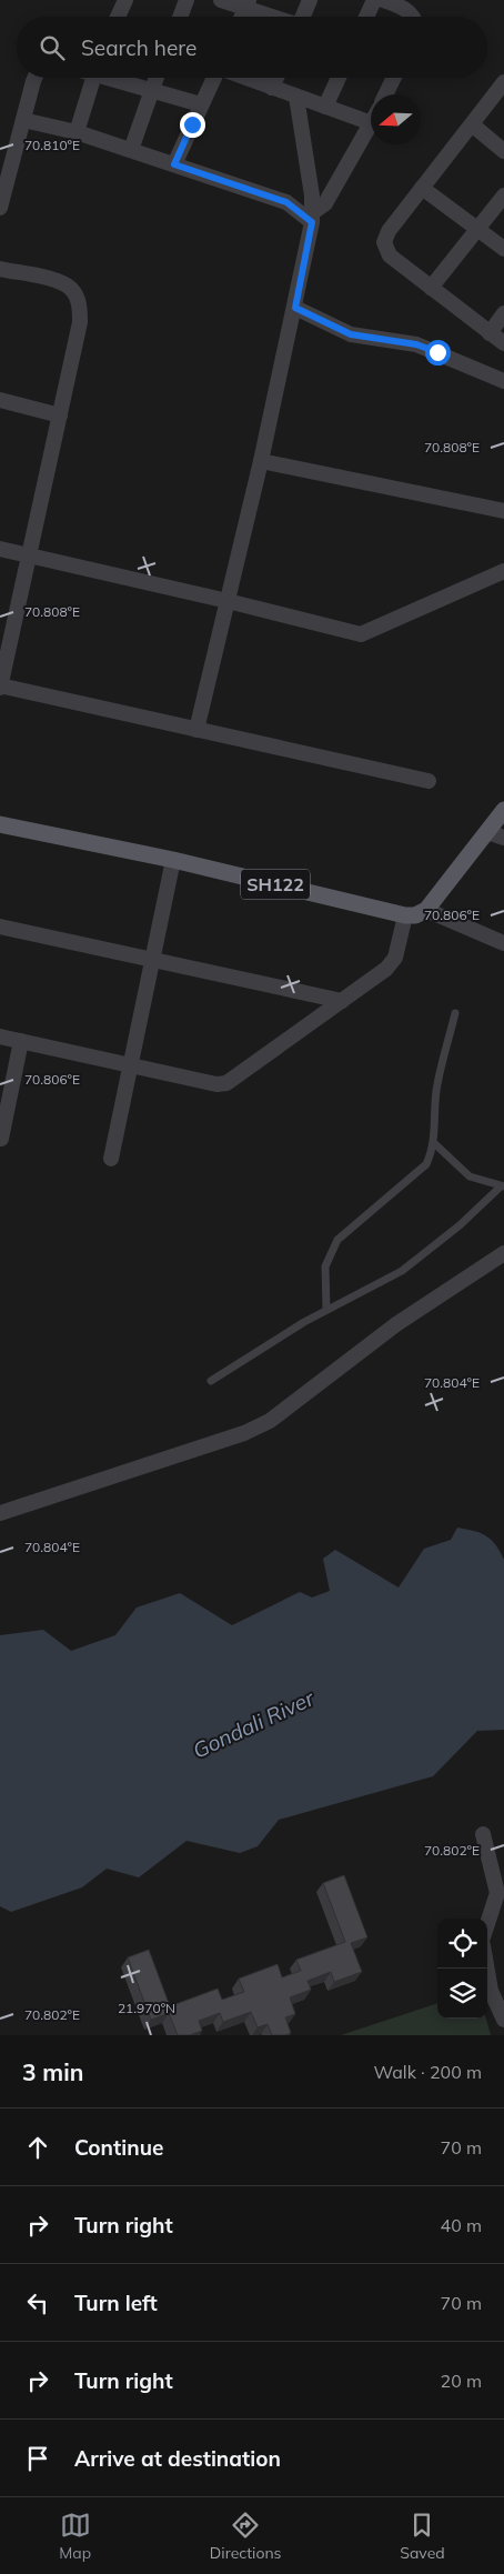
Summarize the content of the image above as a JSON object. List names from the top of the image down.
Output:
{
  "streets": {
    "main road": ["SH122"]
  },
  "water": ["Gondali River"],
  "north": "left",
  "page": {
    "search": "Search here",
    "heading": ["3 min", "Walk · 200 m"],
    "list": [
      ["Continue", "70 m"],
      ["Turn right", "40 m"],
      ["Turn left", "70 m"],
      ["Turn right", "20 m"],
      "Arrive at destination"
    ],
    "nav": ["Map", "Directions", "Saved"]
  },
  "coordinates": [
    "70.810°E",
    "70.808°E",
    "70.806°E",
    "70.804°E",
    "70.802°E",
    "21.970°N"
  ]
}
